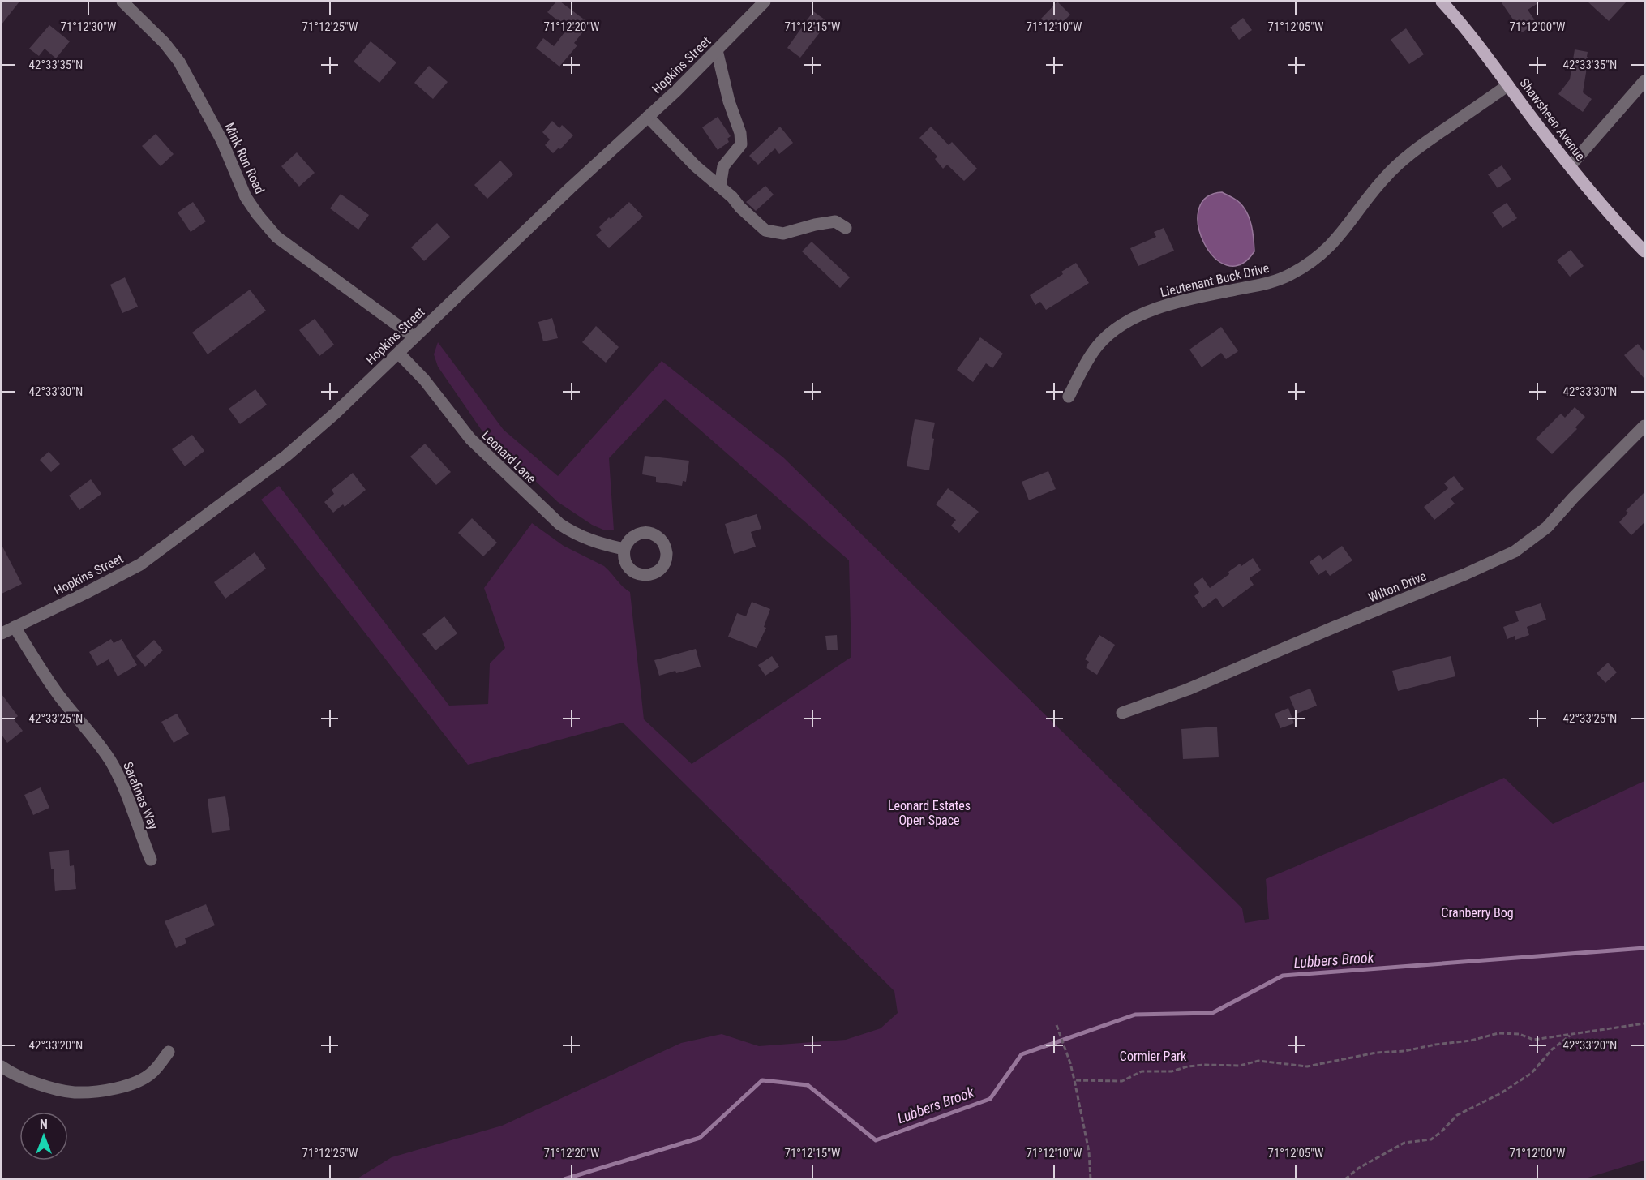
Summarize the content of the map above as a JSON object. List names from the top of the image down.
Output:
{
  "streets": {
    "main road": ["Shawsheen Avenue"],
    "street": [
      "Hopkins Street",
      "Mink Run Road",
      "Lieutenant Buck Drive",
      "Leonard Lane",
      "Wilton Drive",
      "Sarafinas Way"
    ]
  },
  "crossings": [
    ["Hopkins Street", "Mink Run Road"],
    ["Hopkins Street", "Leonard Lane"],
    ["Hopkins Street", "Sarafinas Way"],
    ["Shawsheen Avenue", "Lieutenant Buck Drive"]
  ],
  "water": ["Lubbers Brook"],
  "parks": ["Leonard Estates Open Space", "Cranberry Bog", "Cormier Park"],
  "north": "top",
  "coordinates": [
    "71°12'30\"W",
    "71°12'25\"W",
    "71°12'20\"W",
    "71°12'15\"W",
    "71°12'10\"W",
    "71°12'05\"W",
    "71°12'00\"W",
    "42°33'35\"N",
    "42°33'30\"N",
    "42°33'25\"N",
    "42°33'20\"N"
  ]
}
